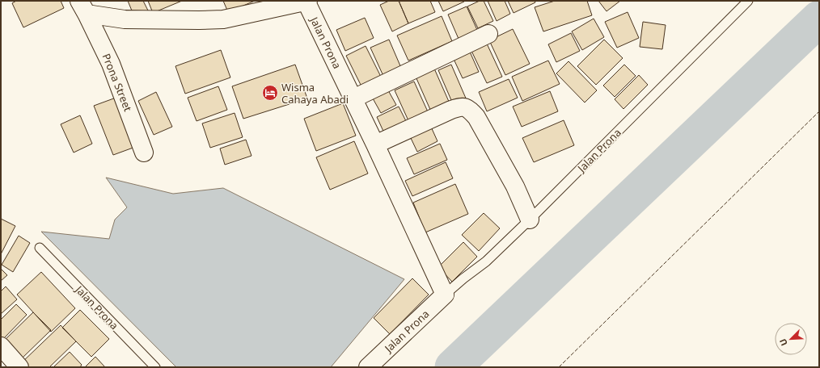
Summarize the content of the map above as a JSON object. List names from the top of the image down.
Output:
{
  "streets": {
    "street": ["Jalan Prona", "Prona Street"]
  },
  "crossings": [
    ["Jalan Prona", "Prona Street"]
  ],
  "places": {
    "hotel": ["Wisma Cahaya Abadi"]
  },
  "north": "bottom left"
}
